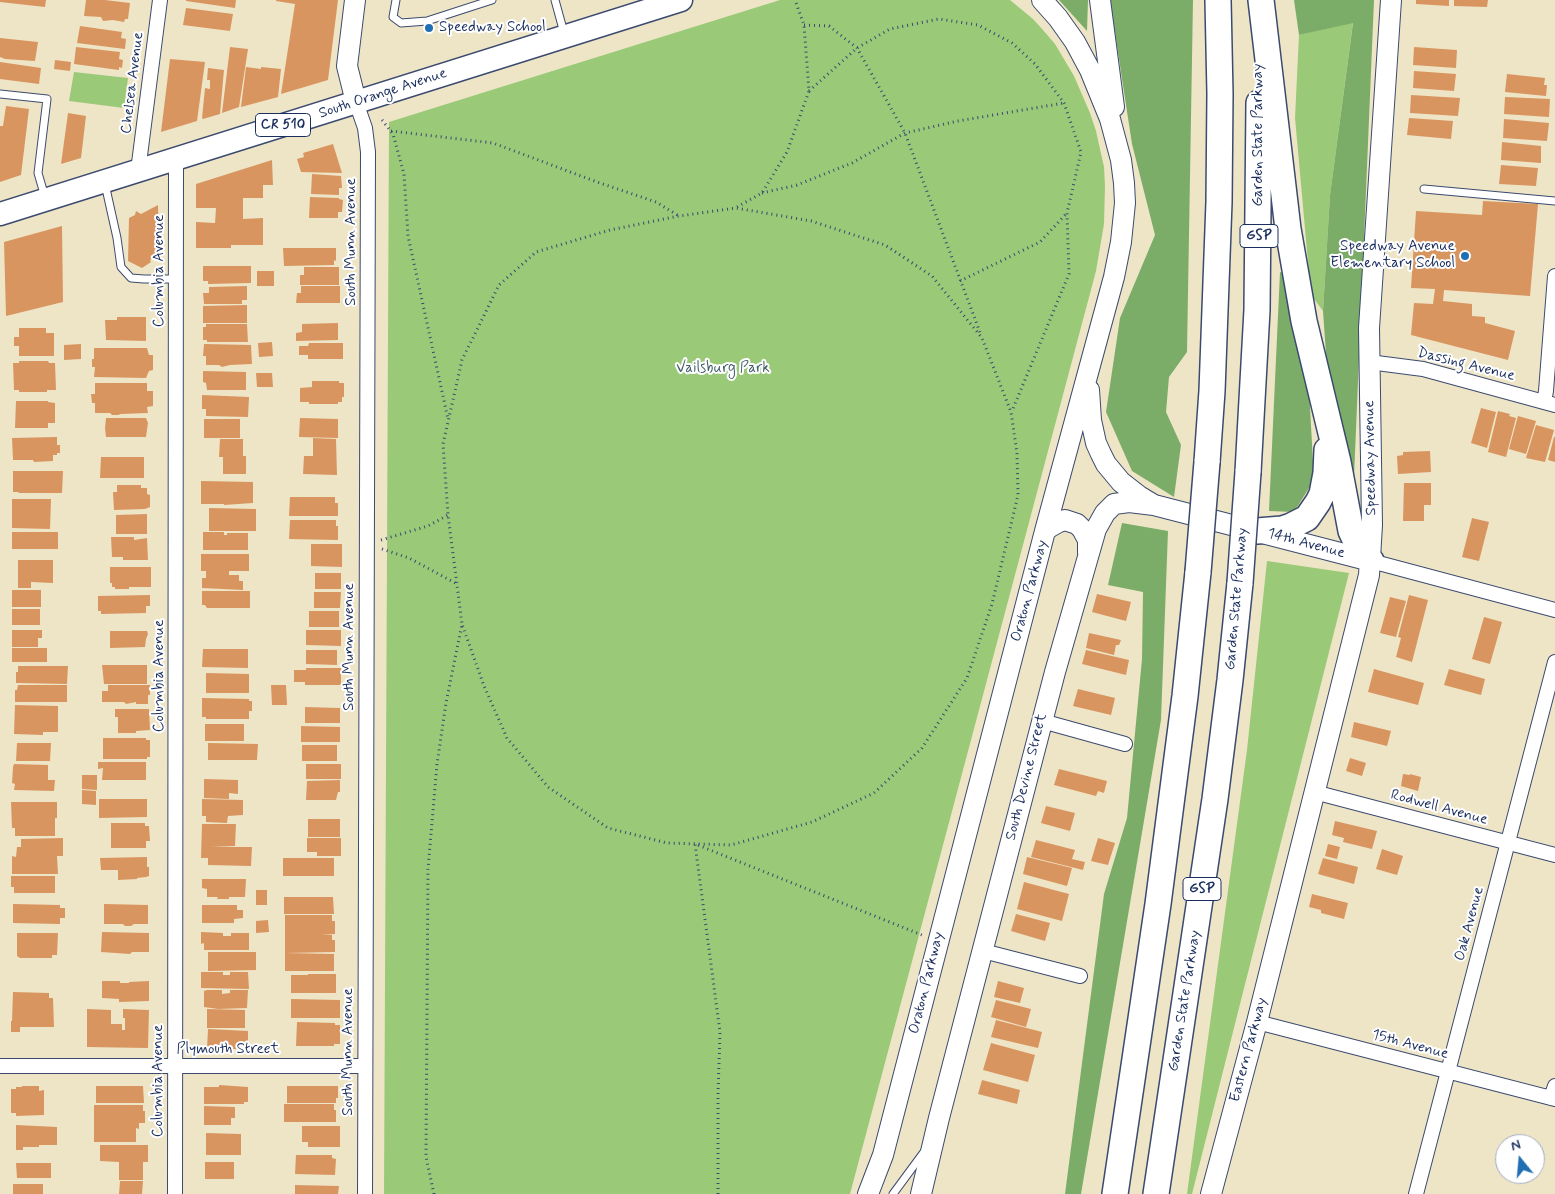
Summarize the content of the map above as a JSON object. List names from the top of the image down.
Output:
{
  "streets": {
    "highway": ["Garden State Parkway", "GSP"],
    "main road": [
      "South Orange Avenue",
      "CR 510",
      "Speedway Avenue",
      "14th Avenue",
      "Oraton Parkway",
      "South Devine Street",
      "Eastern Parkway"
    ],
    "street": [
      "Chelsea Avenue",
      "South Munn Avenue",
      "Columbia Avenue",
      "Dassing Avenue",
      "Rodwell Avenue",
      "Oak Avenue",
      "15th Avenue",
      "Plymouth Street"
    ]
  },
  "crossings": [
    ["Chelsea Avenue", "South Orange Avenue"],
    ["South Orange Avenue", "South Munn Avenue"],
    ["South Orange Avenue", "Columbia Avenue"],
    ["South Munn Avenue", "Plymouth Street"],
    ["Columbia Avenue", "Plymouth Street"],
    ["Dassing Avenue", "Speedway Avenue"],
    ["Speedway Avenue", "14th Avenue"],
    ["Speedway Avenue", "Rodwell Avenue"],
    ["Speedway Avenue", "Eastern Parkway"],
    ["14th Avenue", "Oraton Parkway"],
    ["14th Avenue", "South Devine Street"],
    ["Rodwell Avenue", "Oak Avenue"],
    ["Oak Avenue", "15th Avenue"],
    ["15th Avenue", "Eastern Parkway"]
  ],
  "parks": ["Vailsburg Park"],
  "places": ["Speedway School", "Speedway Avenue Elementary School"],
  "north": "top"
}
